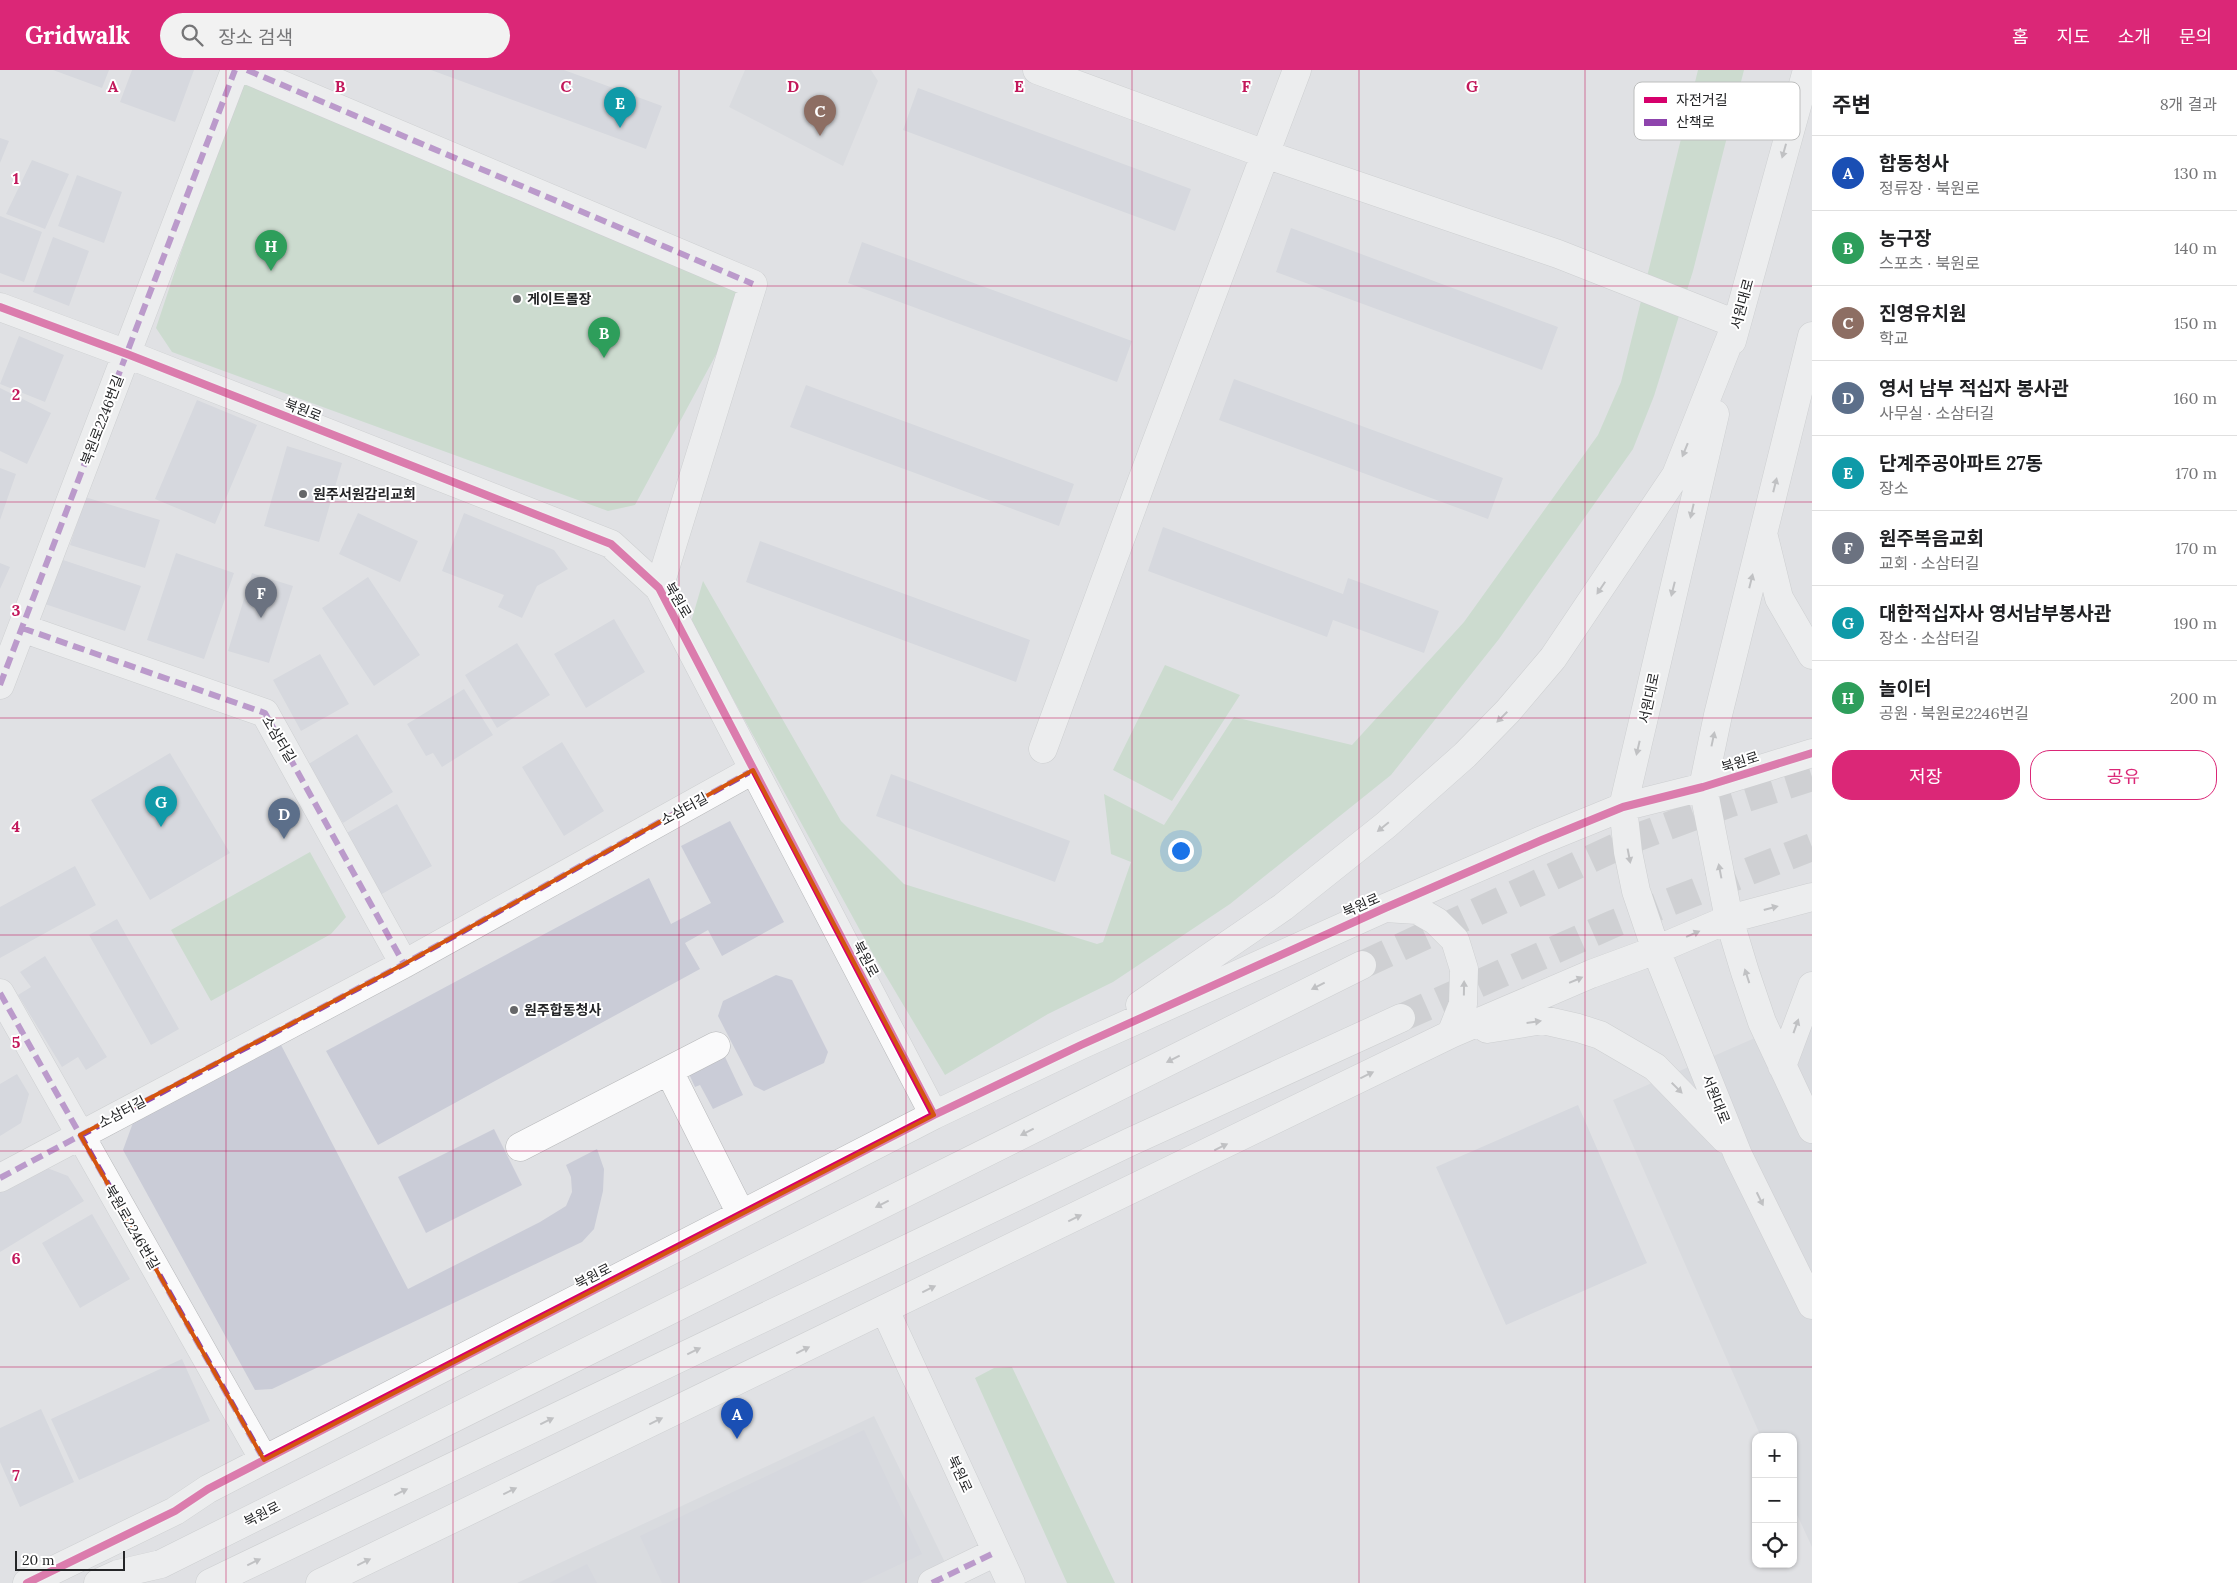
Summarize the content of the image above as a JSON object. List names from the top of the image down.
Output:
{
  "streets": {
    "street": [
      "서원대로",
      "북원로",
      "북원로2246번길",
      "소삼터길"
    ]
  },
  "crossings": [
    ["서원대로", "북원로"],
    ["북원로", "북원로2246번길"],
    ["북원로", "소삼터길"],
    ["북원로2246번길", "소삼터길"]
  ],
  "places": ["게이트볼장", "원주서원감리교회", "원주합동청사"],
  "legend": ["자전거길", "산책로"],
  "scale_bar": "20 m",
  "page": {
    "header": "Gridwalk",
    "search": "장소 검색",
    "nav": [
      "홈",
      "지도",
      "소개",
      "문의"
    ],
    "heading": ["주변", "8개 결과"],
    "pins": [
      "E",
      "C",
      "H",
      "B",
      "F",
      "G",
      "D",
      "A"
    ],
    "list": [
      {
        "mark": "A",
        "name": "합동청사",
        "note": "정류장 · 북원로",
        "value": "130 m"
      },
      {
        "mark": "B",
        "name": "농구장",
        "note": "스포츠 · 북원로",
        "value": "140 m"
      },
      {
        "mark": "C",
        "name": "진영유치원",
        "note": "학교",
        "value": "150 m"
      },
      {
        "mark": "D",
        "name": "영서 남부 적십자 봉사관",
        "note": "사무실 · 소삼터길",
        "value": "160 m"
      },
      {
        "mark": "E",
        "name": "단계주공아파트 27동",
        "note": "장소",
        "value": "170 m"
      },
      {
        "mark": "F",
        "name": "원주복음교회",
        "note": "교회 · 소삼터길",
        "value": "170 m"
      },
      {
        "mark": "G",
        "name": "대한적십자사 영서남부봉사관",
        "note": "장소 · 소삼터길",
        "value": "190 m"
      },
      {
        "mark": "H",
        "name": "놀이터",
        "note": "공원 · 북원로2246번길",
        "value": "200 m"
      }
    ],
    "buttons": ["저장", "공유"],
    "map_buttons": ["+", "−"],
    "scale": "20 m"
  },
  "grid": {
    "columns": [
      "A",
      "B",
      "C",
      "D",
      "E",
      "F",
      "G"
    ],
    "rows": [
      "1",
      "2",
      "3",
      "4",
      "5",
      "6",
      "7"
    ]
  }
}
